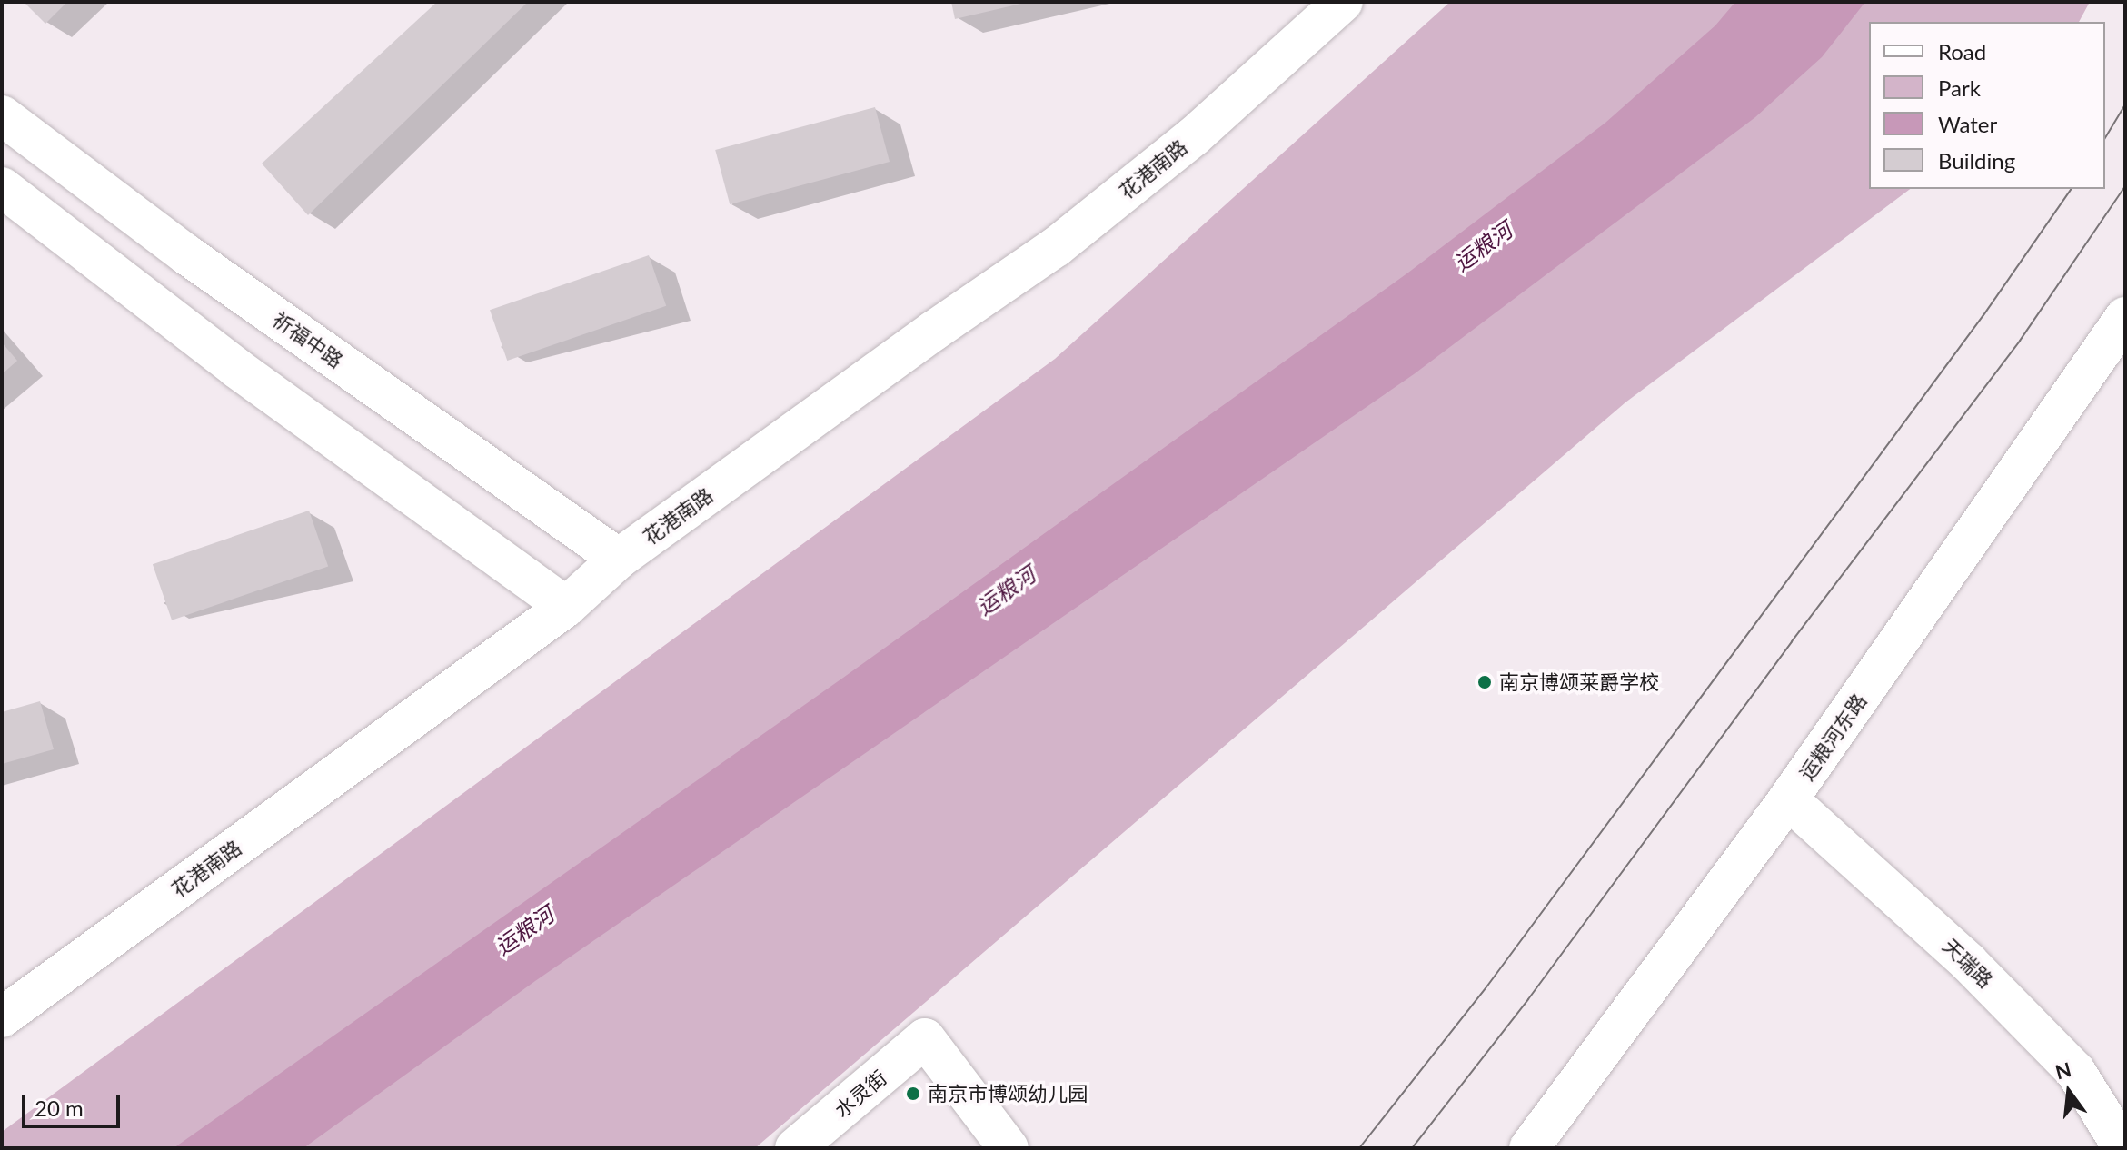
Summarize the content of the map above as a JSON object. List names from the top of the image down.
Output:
{
  "streets": {
    "street": [
      "花港南路",
      "祈福中路",
      "运粮河东路",
      "天瑞路",
      "水灵街"
    ]
  },
  "crossings": [
    ["花港南路", "祈福中路"],
    ["运粮河东路", "天瑞路"]
  ],
  "water": ["运粮河"],
  "places": ["南京博颂莱爵学校", "南京市博颂幼儿园"],
  "legend": [
    "Road",
    "Park",
    "Water",
    "Building"
  ],
  "scale_bar": "20 m",
  "north": "top"
}
